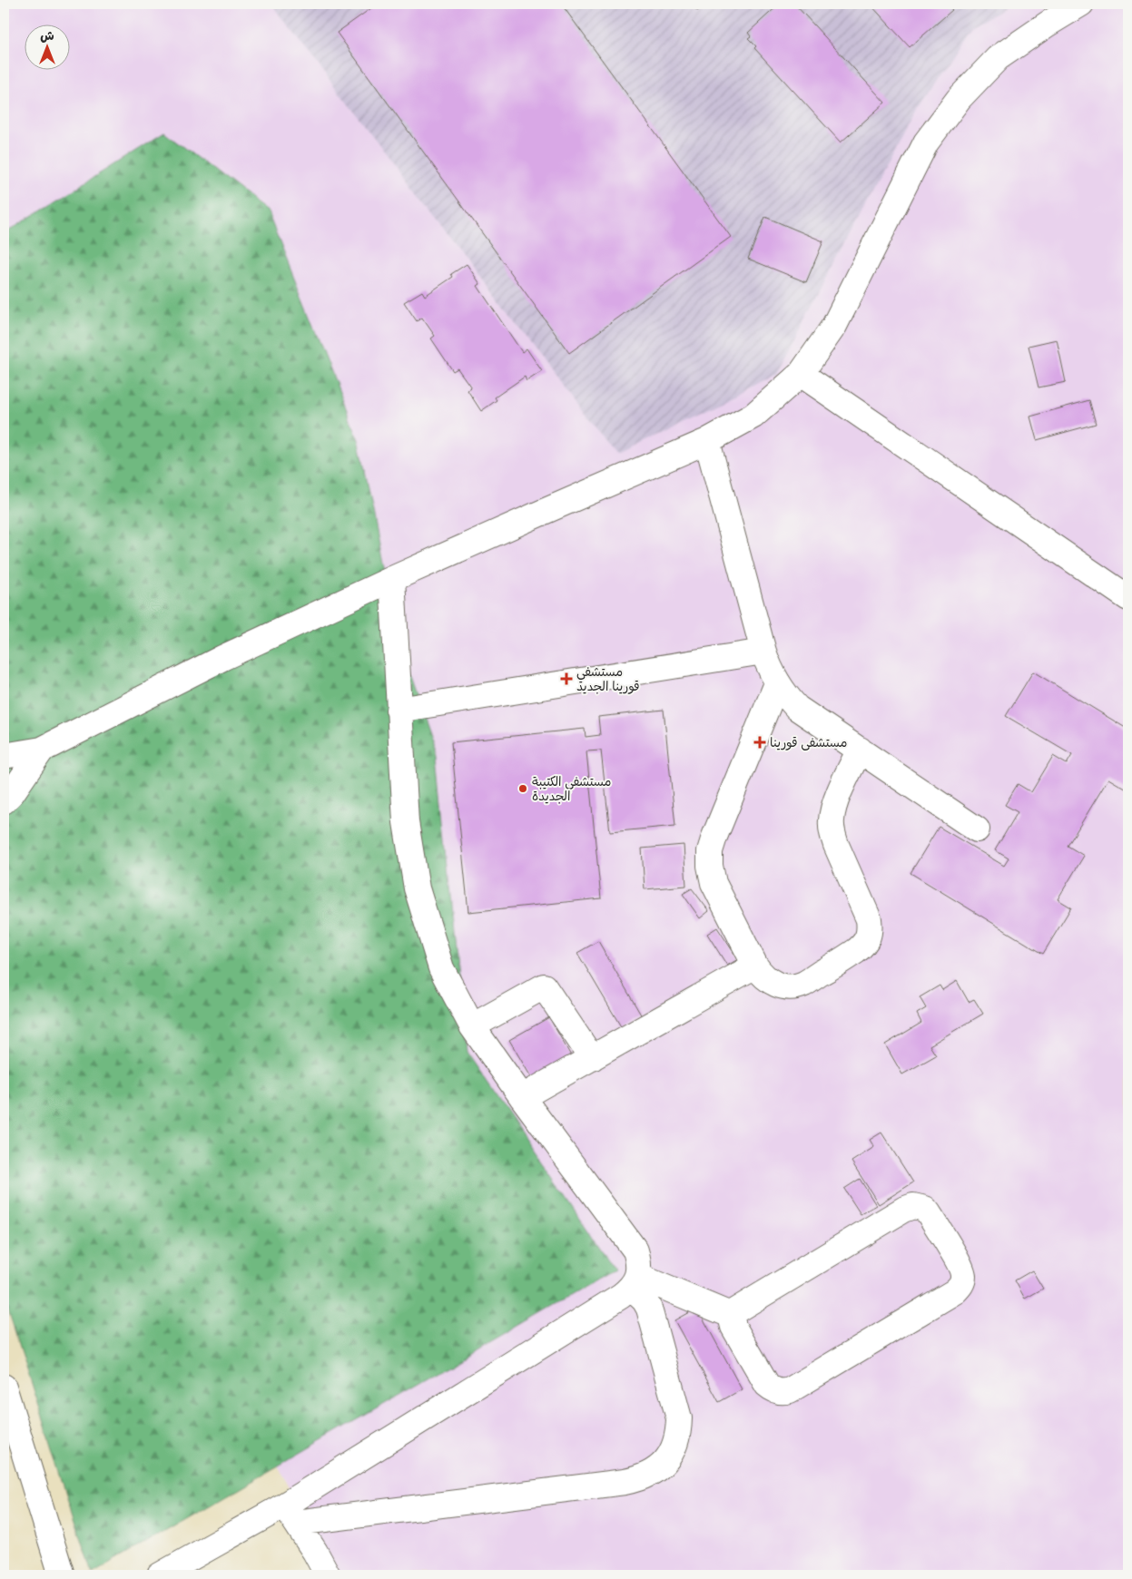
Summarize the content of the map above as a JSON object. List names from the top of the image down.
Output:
{
  "places": {
    "health": ["مستشفي قورينا الجديد", "مستشفى قورينا"],
    "other": ["مستشفي الكتيبة الجديدة"]
  },
  "north": "top"
}
